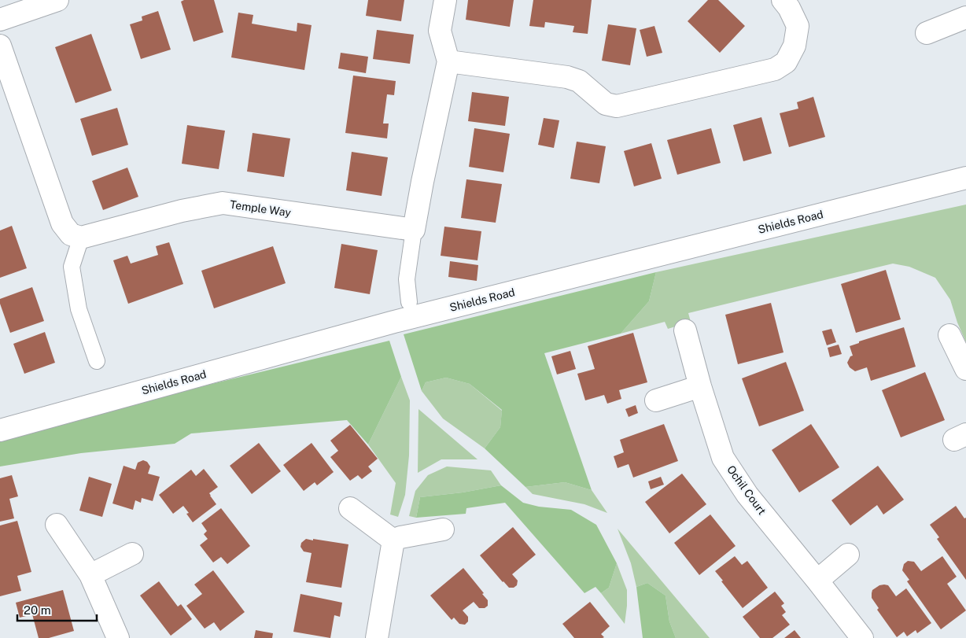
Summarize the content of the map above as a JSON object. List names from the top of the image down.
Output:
{
  "streets": {
    "street": ["Temple Way", "Shields Road", "Ochil Court"]
  },
  "scale_bar": "20 m"
}
